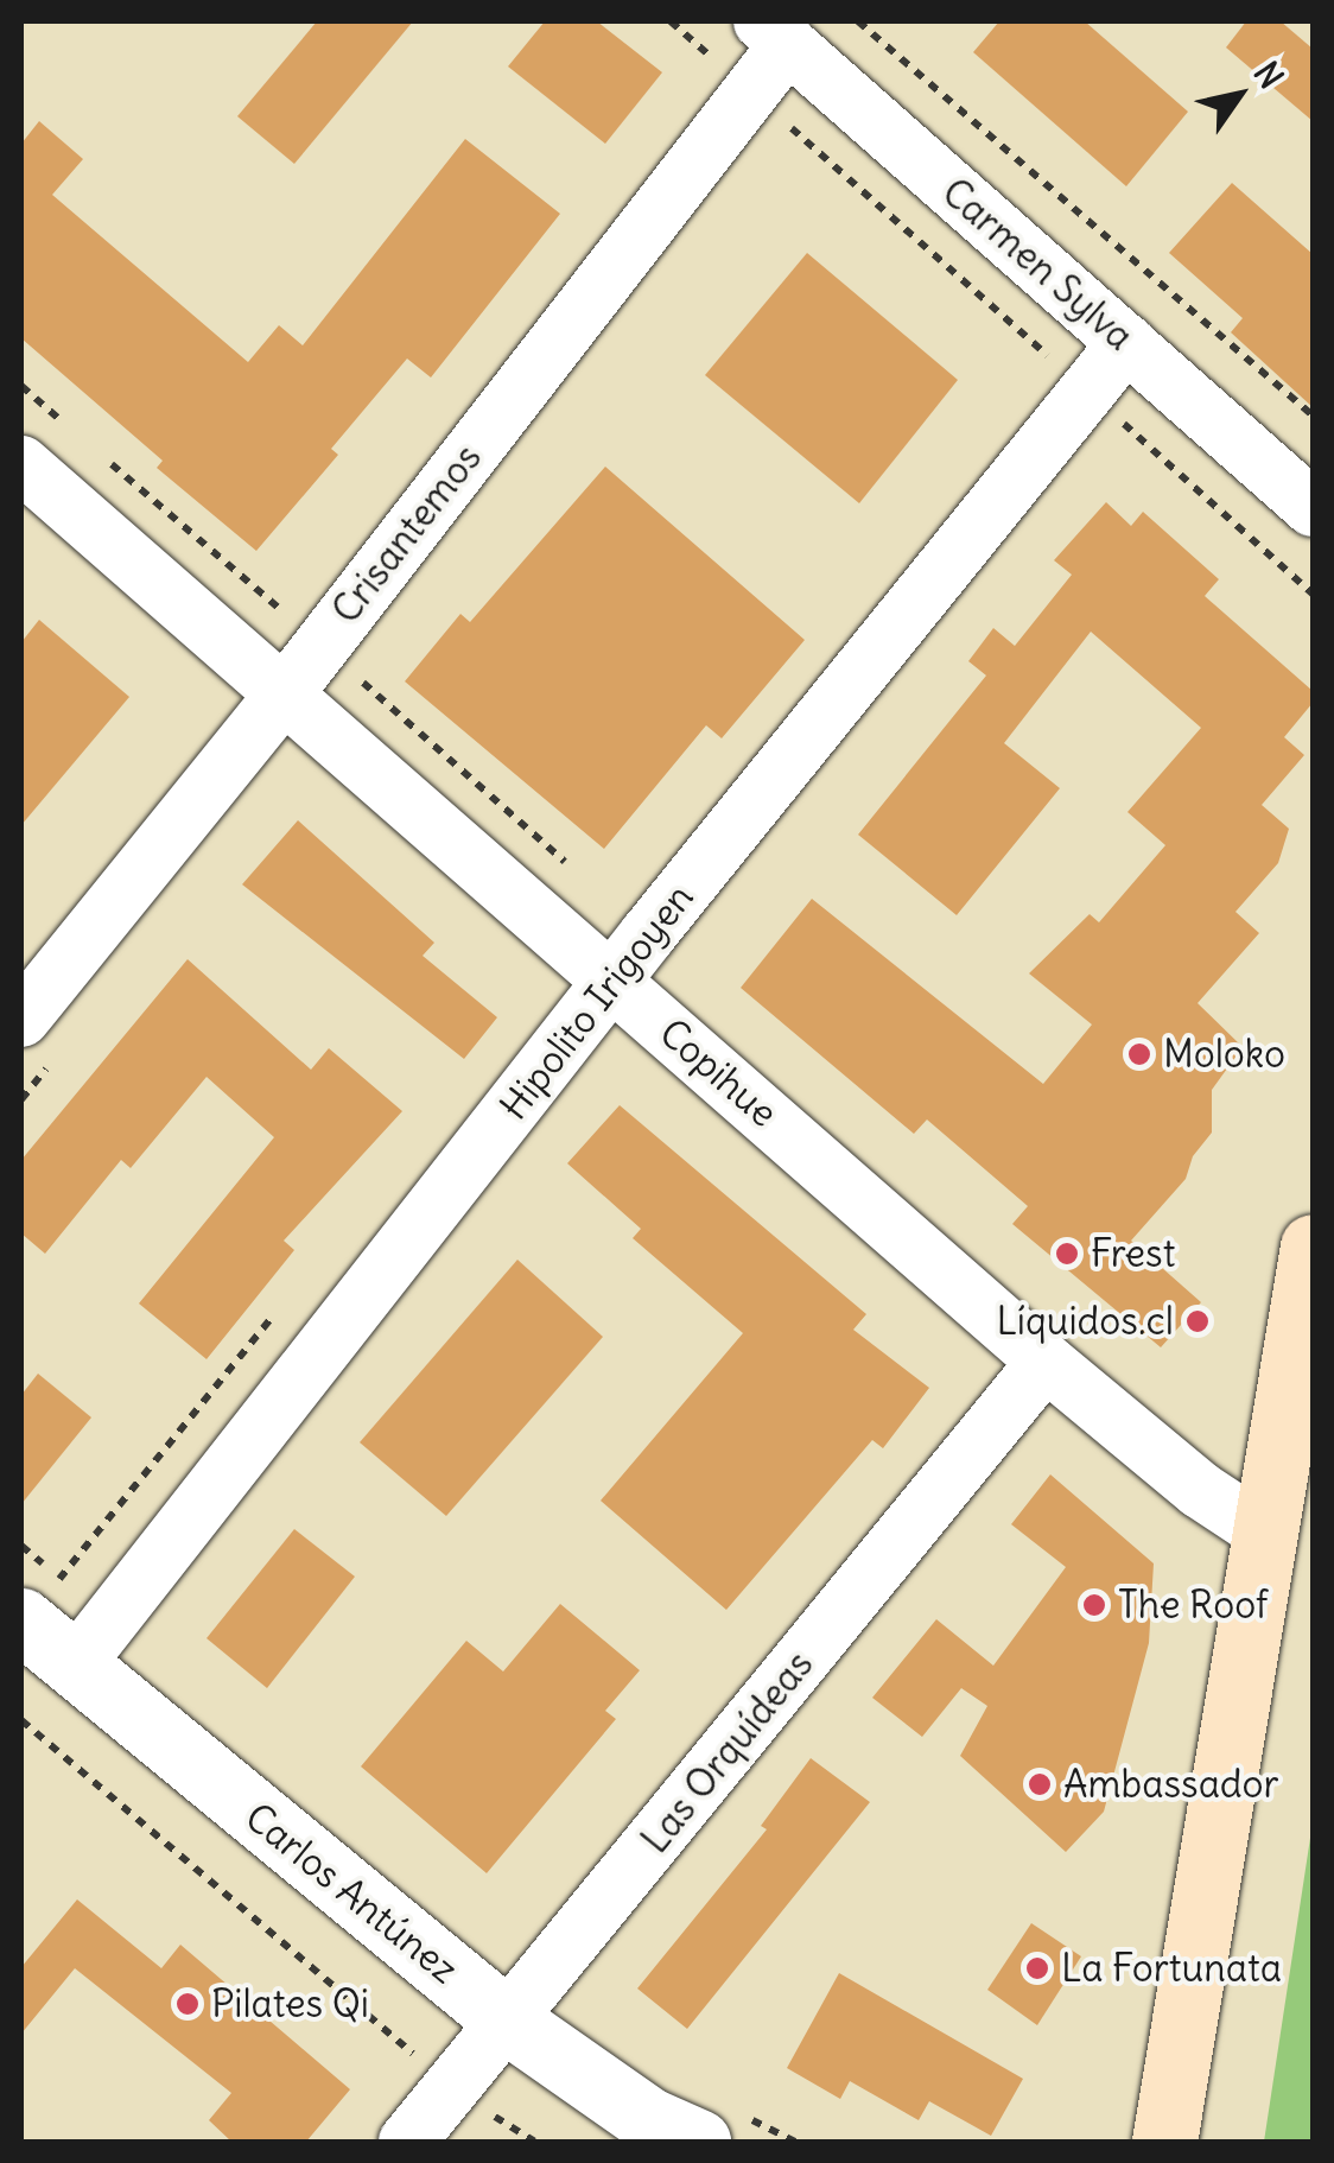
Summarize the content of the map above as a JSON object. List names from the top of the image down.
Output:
{
  "streets": {
    "street": [
      "Carmen Sylva",
      "Crisantemos",
      "Hipolito Irigoyen",
      "Copihue",
      "Las Orquídeas",
      "Carlos Antúnez"
    ]
  },
  "crossings": [
    ["Carmen Sylva", "Crisantemos"],
    ["Carmen Sylva", "Hipolito Irigoyen"],
    ["Crisantemos", "Copihue"],
    ["Hipolito Irigoyen", "Copihue"],
    ["Hipolito Irigoyen", "Carlos Antúnez"],
    ["Copihue", "Las Orquídeas"],
    ["Las Orquídeas", "Carlos Antúnez"]
  ],
  "places": [
    "Moloko",
    "Frest",
    "Líquidos.cl",
    "The Roof",
    "Ambassador",
    "La Fortunata",
    "Pilates Qi"
  ],
  "north": "top right"
}
